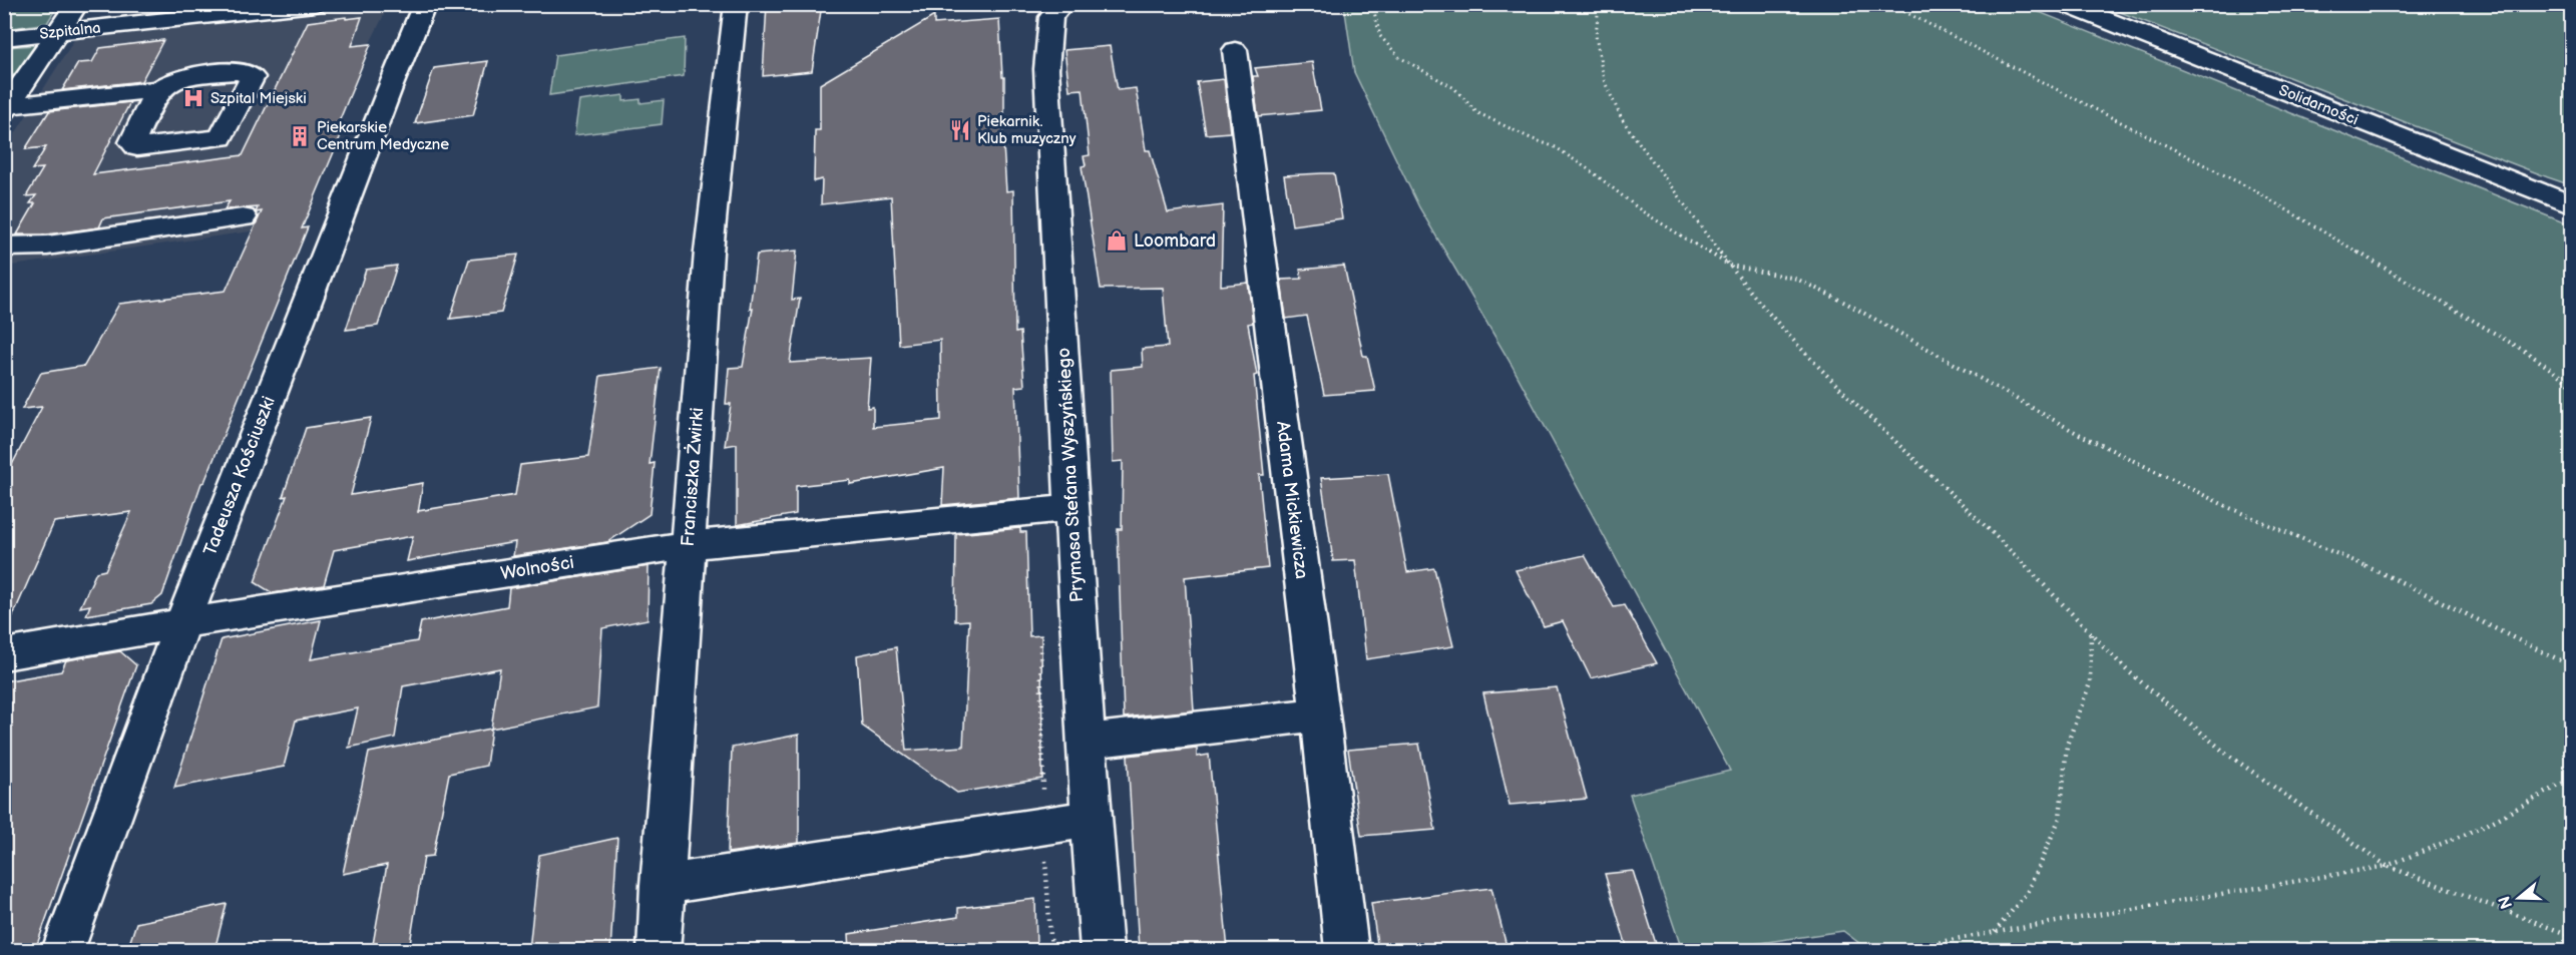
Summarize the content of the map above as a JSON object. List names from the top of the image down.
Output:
{
  "streets": {
    "street": [
      "Szpitalna",
      "Solidarności",
      "Prymasa Stefana Wyszyńskiego",
      "Tadeusza Kościuszki",
      "Franciszka Żwirki",
      "Adama Mickiewicza",
      "Wolności"
    ]
  },
  "crossings": [
    ["Prymasa Stefana Wyszyńskiego", "Wolności"],
    ["Tadeusza Kościuszki", "Wolności"],
    ["Franciszka Żwirki", "Wolności"]
  ],
  "places": {
    "hospital": ["Szpital Miejski"],
    "restaurant": ["Piekarnik. Klub muzyczny"],
    "building": ["Piekarskie Centrum Medyczne"],
    "shop": ["Loombard"]
  },
  "north": "left"
}
